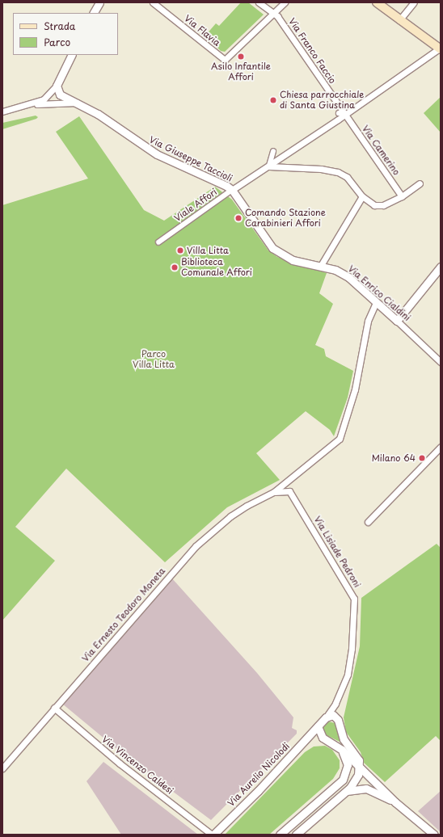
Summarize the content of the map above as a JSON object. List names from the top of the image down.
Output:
{
  "streets": {
    "street": [
      "Via Flavia",
      "Via Franco Faccio",
      "Via Camerino",
      "Via Giuseppe Taccioli",
      "Viale Affori",
      "Via Enrico Cialdini",
      "Via Lisiade Pedroni",
      "Via Ernesto Teodoro Moneta",
      "Via Vincenzo Caldesi",
      "Via Aurelio Nicolodi"
    ]
  },
  "crossings": [
    ["Via Flavia", "Via Franco Faccio"],
    ["Via Franco Faccio", "Via Camerino"],
    ["Via Franco Faccio", "Viale Affori"],
    ["Via Camerino", "Viale Affori"],
    ["Via Giuseppe Taccioli", "Viale Affori"],
    ["Via Giuseppe Taccioli", "Via Enrico Cialdini"],
    ["Viale Affori", "Via Enrico Cialdini"],
    ["Via Enrico Cialdini", "Via Ernesto Teodoro Moneta"],
    ["Via Lisiade Pedroni", "Via Ernesto Teodoro Moneta"],
    ["Via Lisiade Pedroni", "Via Aurelio Nicolodi"],
    ["Via Ernesto Teodoro Moneta", "Via Vincenzo Caldesi"],
    ["Via Vincenzo Caldesi", "Via Aurelio Nicolodi"]
  ],
  "parks": ["Parco Villa Litta"],
  "places": [
    "Asilo Infantile Affori",
    "Chiesa parrocchiale di Santa Giustina",
    "Comando Stazione Carabinieri Affori",
    "Villa Litta",
    "Biblioteca Comunale Affori",
    "Milano 64"
  ],
  "legend": ["Strada", "Parco"]
}
